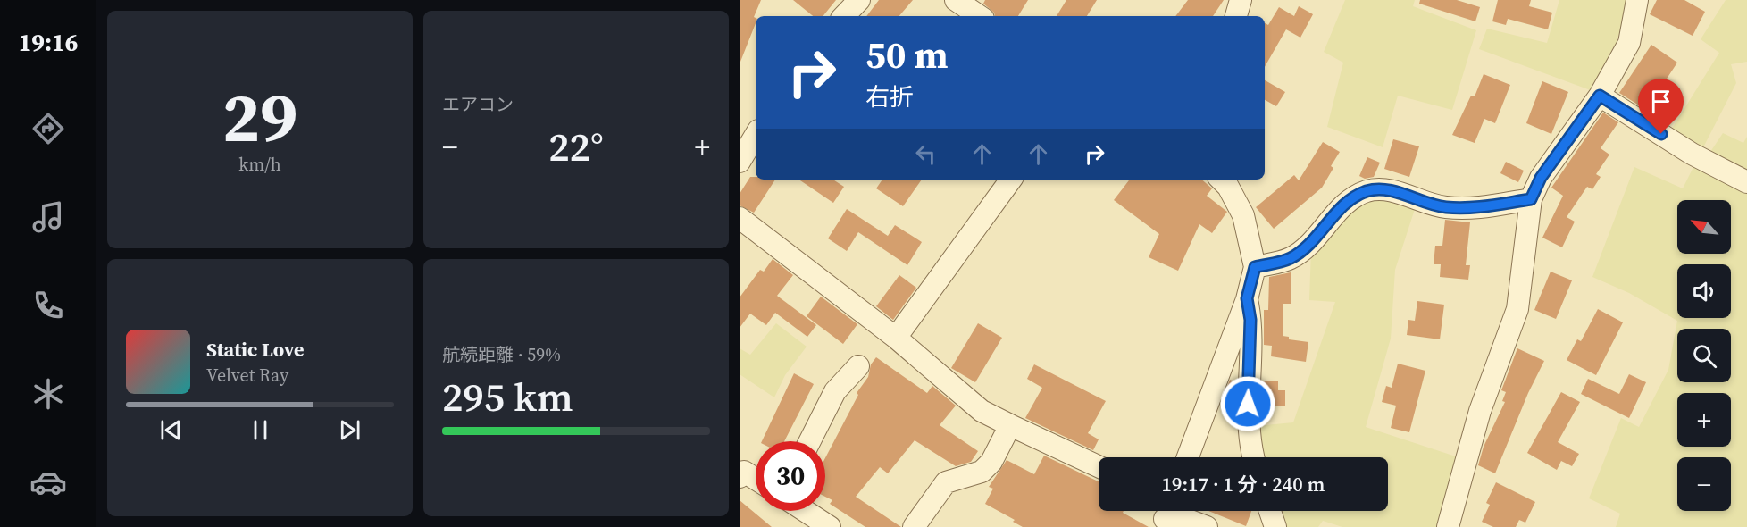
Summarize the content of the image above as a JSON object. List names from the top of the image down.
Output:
{
  "north": "top left",
  "page": {
    "tabs": "19:16",
    "tile": [
      ["29", "km/h"],
      "エアコン",
      ["航続距離 · 59%", "295 km"]
    ],
    "turn": ["50 m", "右折"],
    "heat": ["−", "22°", "+"],
    "map_buttons": ["+", "−"],
    "song": ["Static Love", "Velvet Ray"],
    "limit": "30",
    "trip": "19:17 · 1 分 · 240 m"
  }
}
